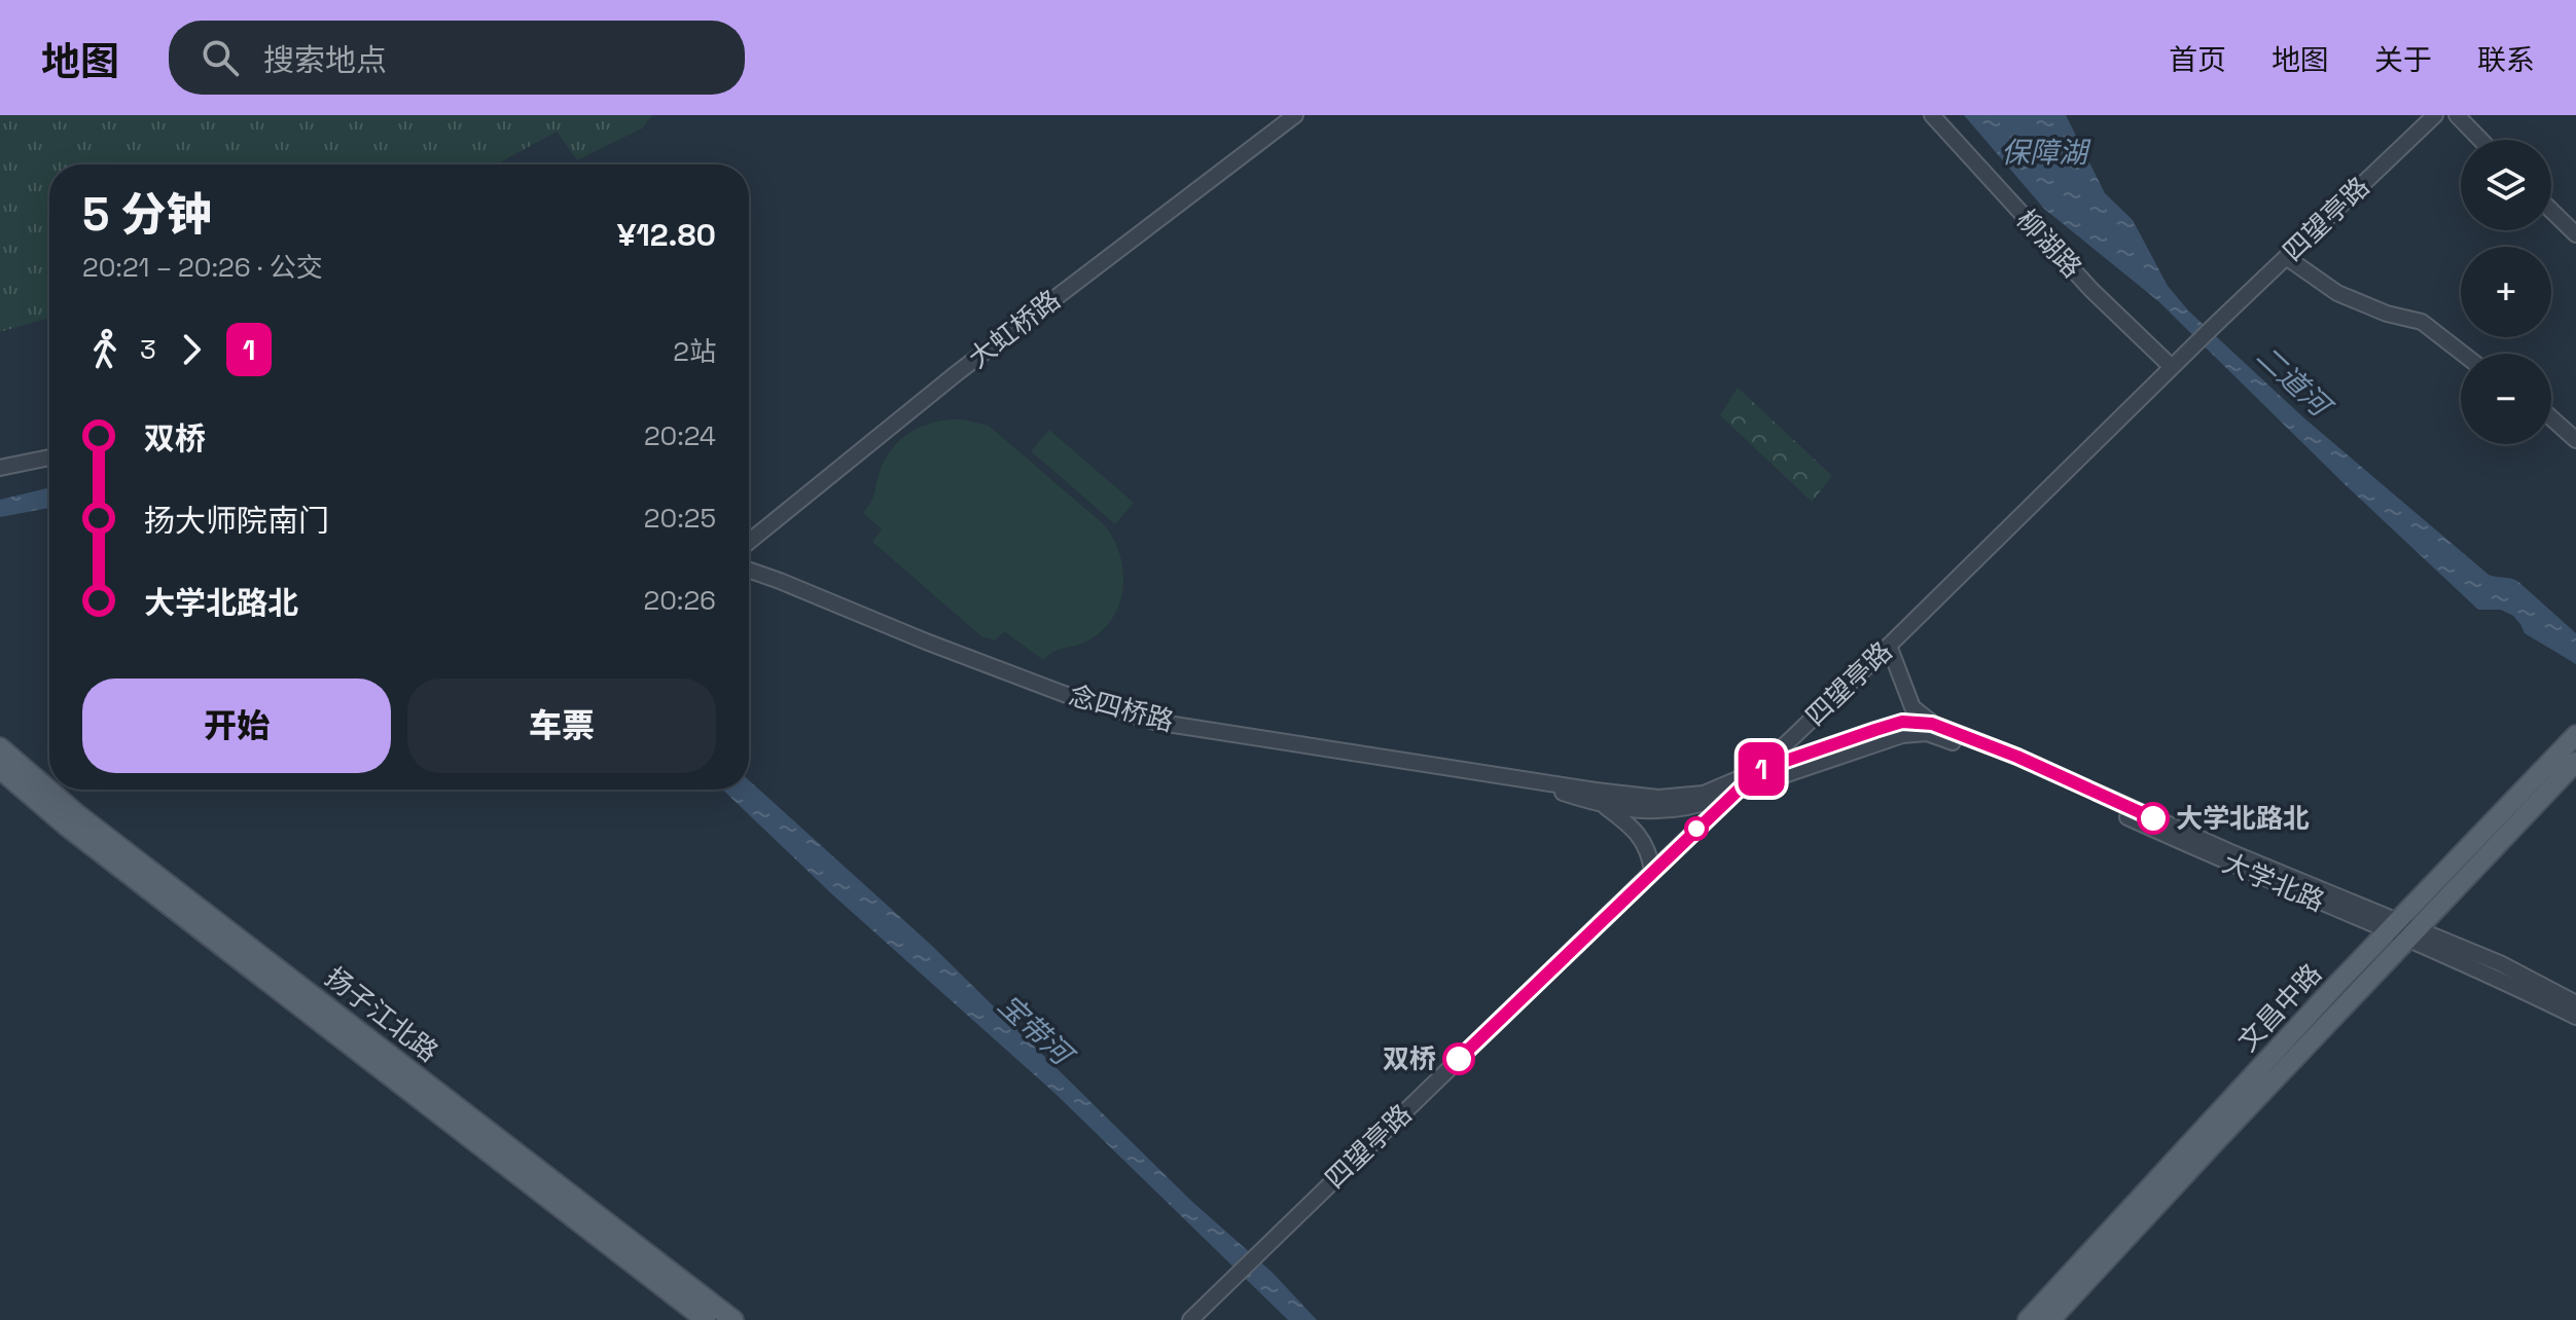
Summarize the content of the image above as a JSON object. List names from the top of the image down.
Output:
{
  "streets": {
    "main road": ["文昌中路", "扬子江北路"],
    "street": [
      "四望亭路",
      "柳湖路",
      "大虹桥路",
      "念四桥路",
      "大学北路"
    ]
  },
  "crossings": [
    ["四望亭路", "柳湖路"],
    ["四望亭路", "念四桥路"],
    ["四望亭路", "大学北路"],
    ["念四桥路", "大学北路"],
    ["大学北路", "文昌中路"]
  ],
  "water": ["保障湖", "二道河", "宝带河"],
  "places": ["大学北路北", "双桥"],
  "lines": ["bus line 1"],
  "page": {
    "header": "地图",
    "search": "搜索地点",
    "nav": [
      "首页",
      "地图",
      "关于",
      "联系"
    ],
    "on_map": "1",
    "map_buttons": ["+", "−"],
    "heading": ["5 分钟", "20:21 – 20:26 · 公交", "¥12.80"],
    "legs": ["3", "1", "2站"],
    "list": [
      {
        "name": "双桥",
        "value": "20:24"
      },
      {
        "name": "扬大师院南门",
        "value": "20:25"
      },
      {
        "name": "大学北路北",
        "value": "20:26"
      }
    ],
    "buttons": ["开始", "车票"]
  }
}
